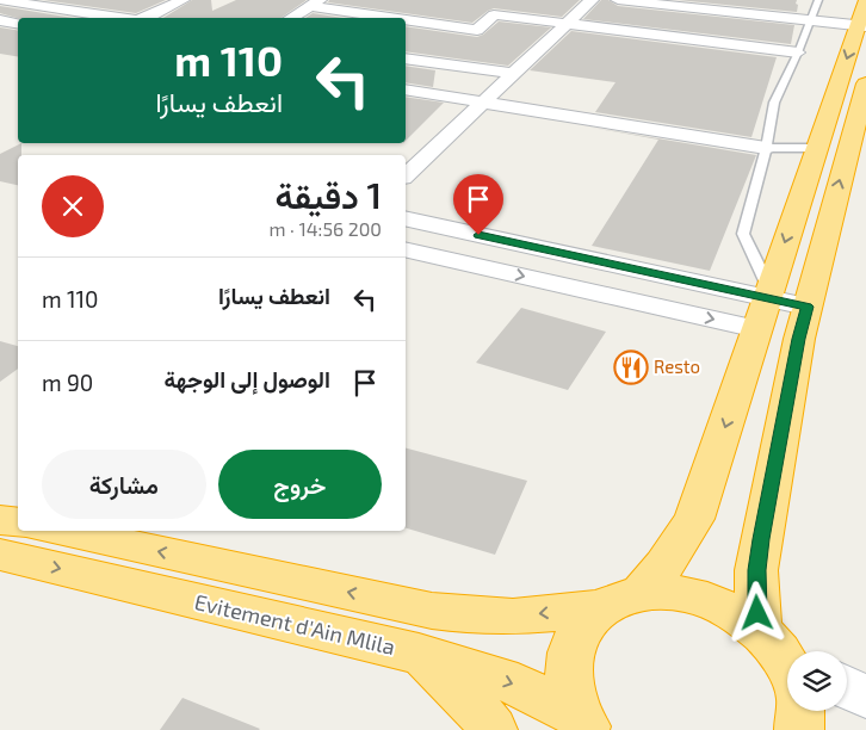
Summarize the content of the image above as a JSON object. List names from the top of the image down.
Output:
{
  "streets": {
    "highway": ["Evitement d'Ain Mlila"]
  },
  "places": {
    "restaurant": ["Resto"]
  },
  "page": {
    "turn": ["110 m", "انعطف يسارًا"],
    "heading": ["1 دقيقة", "200 m · 14:56"],
    "list": [
      {
        "name": "انعطف يسارًا",
        "value": "110 m"
      },
      {
        "name": "الوصول إلى الوجهة",
        "value": "90 m"
      }
    ],
    "buttons": ["خروج", "مشاركة"]
  }
}
